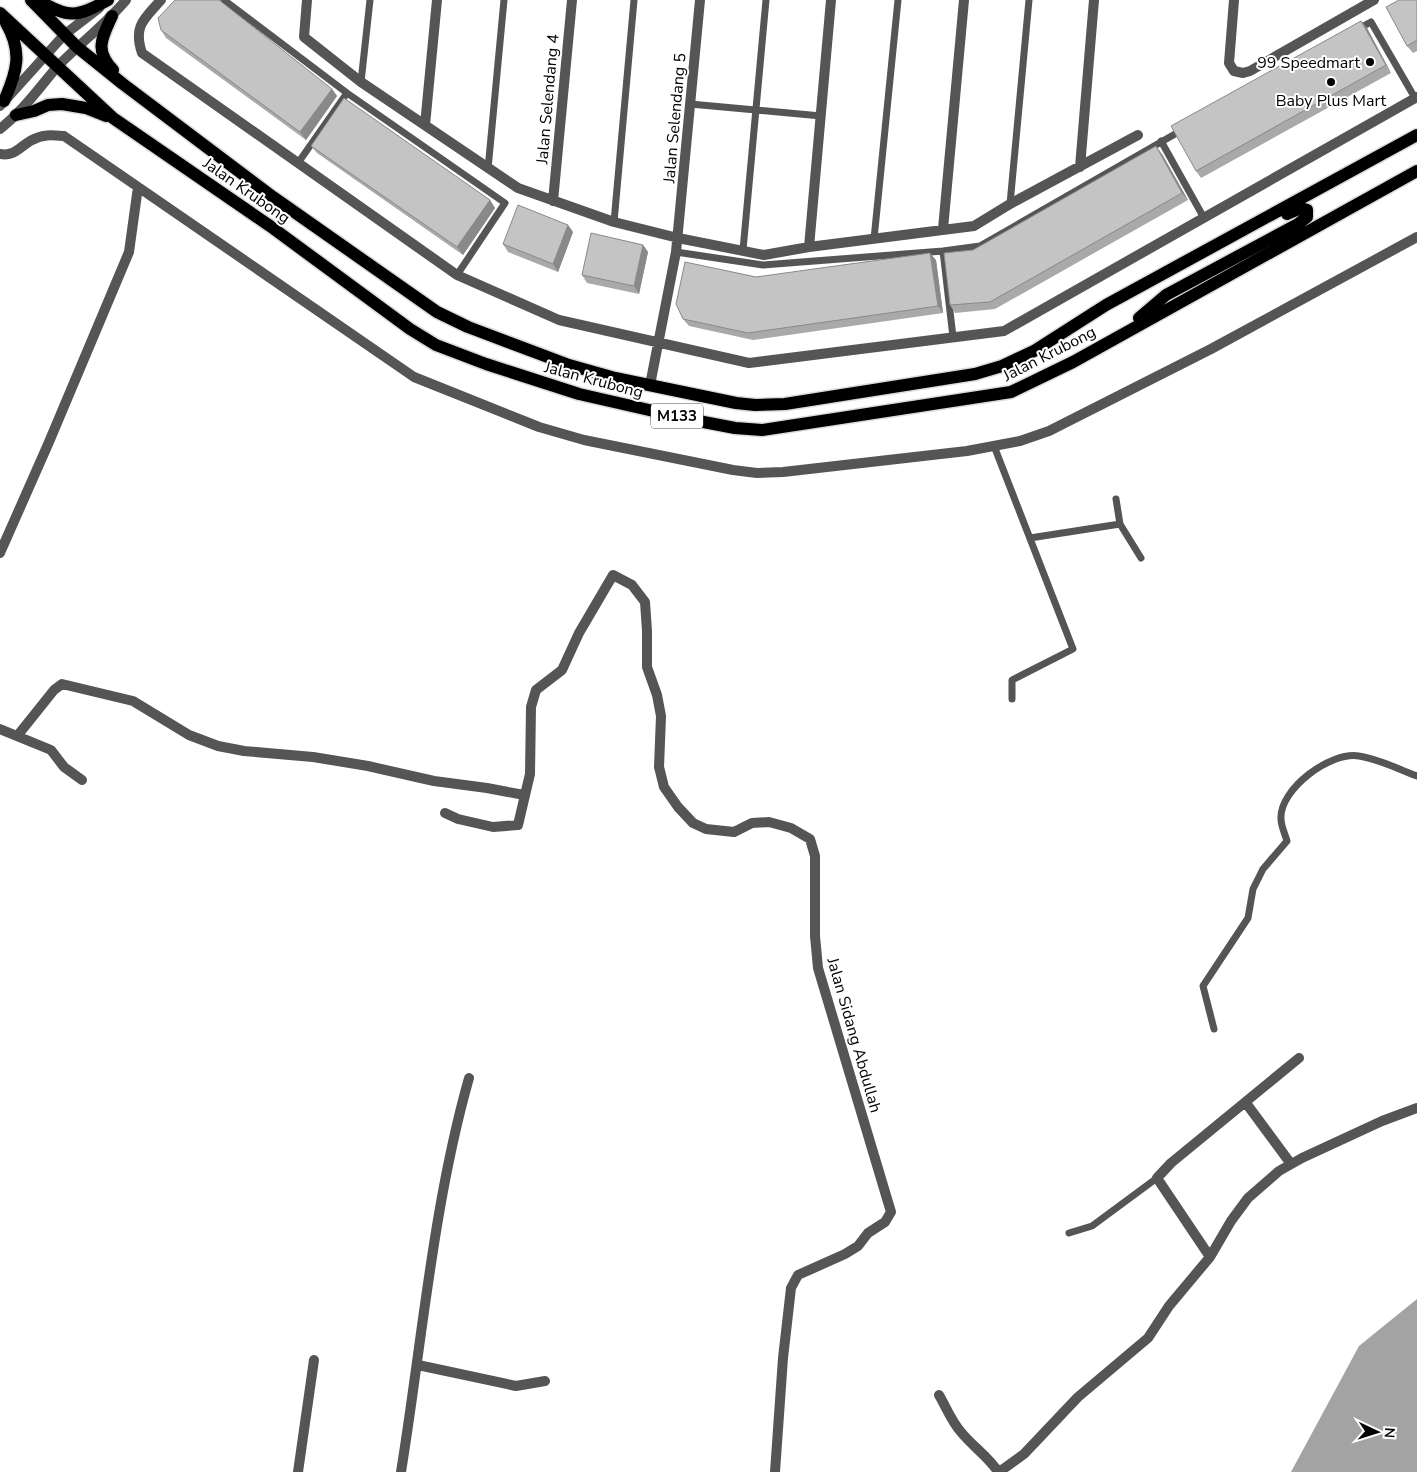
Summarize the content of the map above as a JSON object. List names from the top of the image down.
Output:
{
  "streets": {
    "main road": ["Jalan Krubong", "M133"],
    "street": ["Jalan Selendang 4", "Jalan Selendang 5", "Jalan Sidang Abdullah"]
  },
  "crossings": [
    ["Jalan Selendang 5", "Jalan Krubong"]
  ],
  "places": ["99 Speedmart", "Baby Plus Mart"],
  "north": "right"
}
